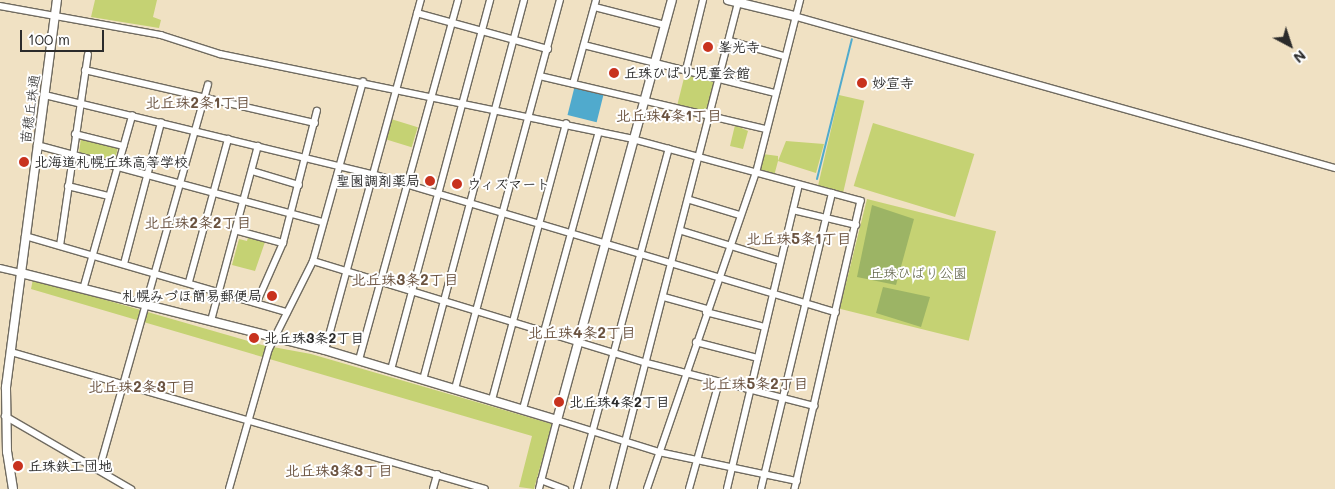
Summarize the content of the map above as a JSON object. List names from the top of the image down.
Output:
{
  "streets": {
    "street": ["苗穂丘珠通"]
  },
  "districts": [
    "北丘珠2条1丁目",
    "北丘珠4条1丁目",
    "北丘珠2条2丁目",
    "北丘珠5条1丁目",
    "北丘珠3条2丁目",
    "北丘珠4条2丁目",
    "北丘珠5条2丁目",
    "北丘珠2条3丁目",
    "北丘珠3条3丁目"
  ],
  "parks": ["丘珠ひばり公園"],
  "places": [
    "峯光寺",
    "丘珠ひばり児童会館",
    "妙宣寺",
    "北海道札幌丘珠高等学校",
    "聖園調剤薬局",
    "ウィズマート",
    "札幌みづほ簡易郵便局",
    "北丘珠3条2丁目",
    "北丘珠4条2丁目",
    "丘珠鉄工団地"
  ],
  "scale_bar": "100 m",
  "north": "bottom right"
}
